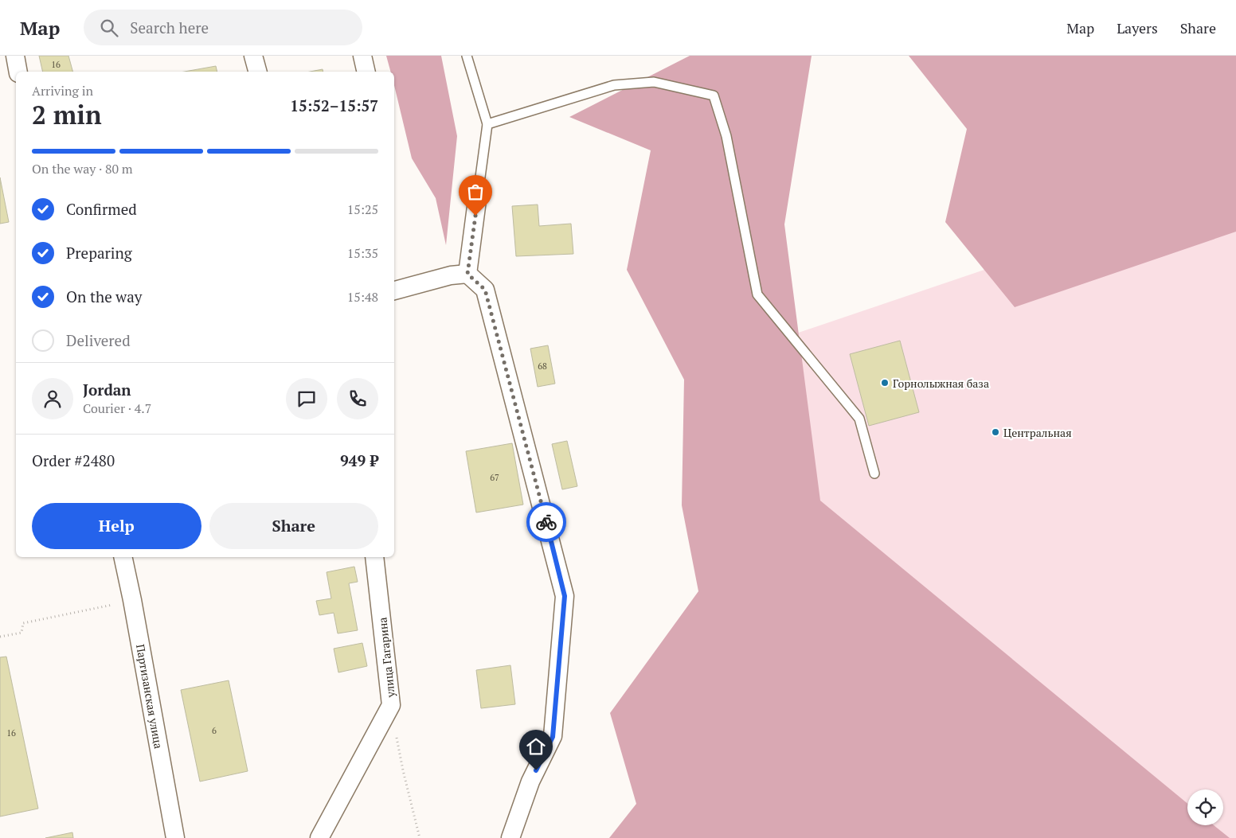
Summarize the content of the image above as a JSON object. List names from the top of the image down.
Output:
{
  "streets": {
    "street": ["улица Гагарина", "Партизанская улица"]
  },
  "places": ["Горнолыжная база", "Центральная"],
  "house_numbers": [
    "16",
    "68",
    "67",
    "6",
    "16"
  ],
  "page": {
    "header": "Map",
    "search": "Search here",
    "nav": ["Map", "Layers", "Share"],
    "heading": ["2 min", "Arriving in", "15:52–15:57"],
    "panel": [
      "Jordan",
      "Courier · 4.7",
      "Order #2480",
      "949 ₽"
    ],
    "bar": "On the way · 80 m",
    "list": [
      ["Confirmed", "15:25"],
      ["Preparing", "15:35"],
      ["On the way", "15:48"],
      "Delivered"
    ],
    "buttons": ["Help", "Share"]
  }
}
